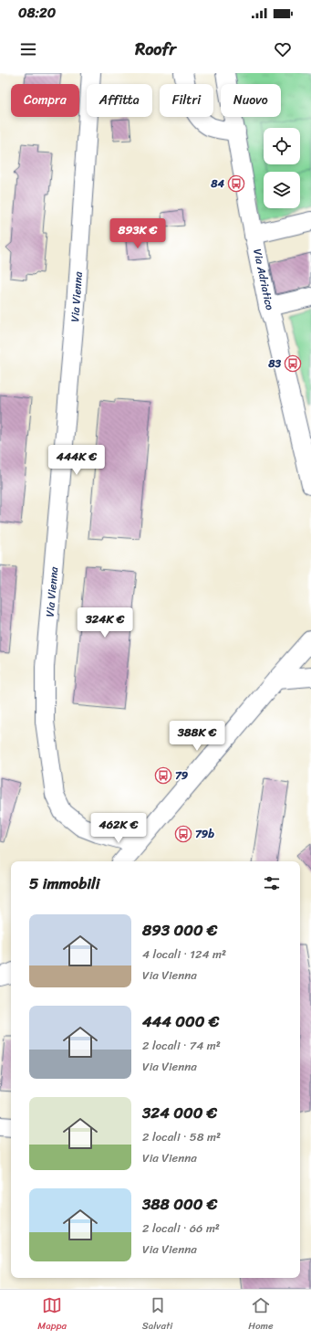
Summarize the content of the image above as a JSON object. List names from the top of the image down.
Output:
{
  "streets": {
    "street": ["Via Adriatico", "Via Vienna"]
  },
  "places": {
    "bus stop": [
      "84",
      "83",
      "79",
      "79b"
    ]
  },
  "page": {
    "status": "08:20",
    "header": "Roofr",
    "chip": [
      "Compra",
      "Affitta",
      "Filtri",
      "Nuovo"
    ],
    "price": [
      "893K €",
      "444K €",
      "324K €",
      "388K €",
      "462K €"
    ],
    "heading": "5 immobili",
    "list": [
      {
        "name": "893 000 €",
        "note": "4 locali · 124 m² · Via Vienna"
      },
      {
        "name": "444 000 €",
        "note": "2 locali · 74 m² · Via Vienna"
      },
      {
        "name": "324 000 €",
        "note": "2 locali · 58 m² · Via Vienna"
      },
      {
        "name": "388 000 €",
        "note": "2 locali · 66 m² · Via Vienna"
      }
    ],
    "tabs": ["Mappa", "Salvati", "Home"]
  }
}
